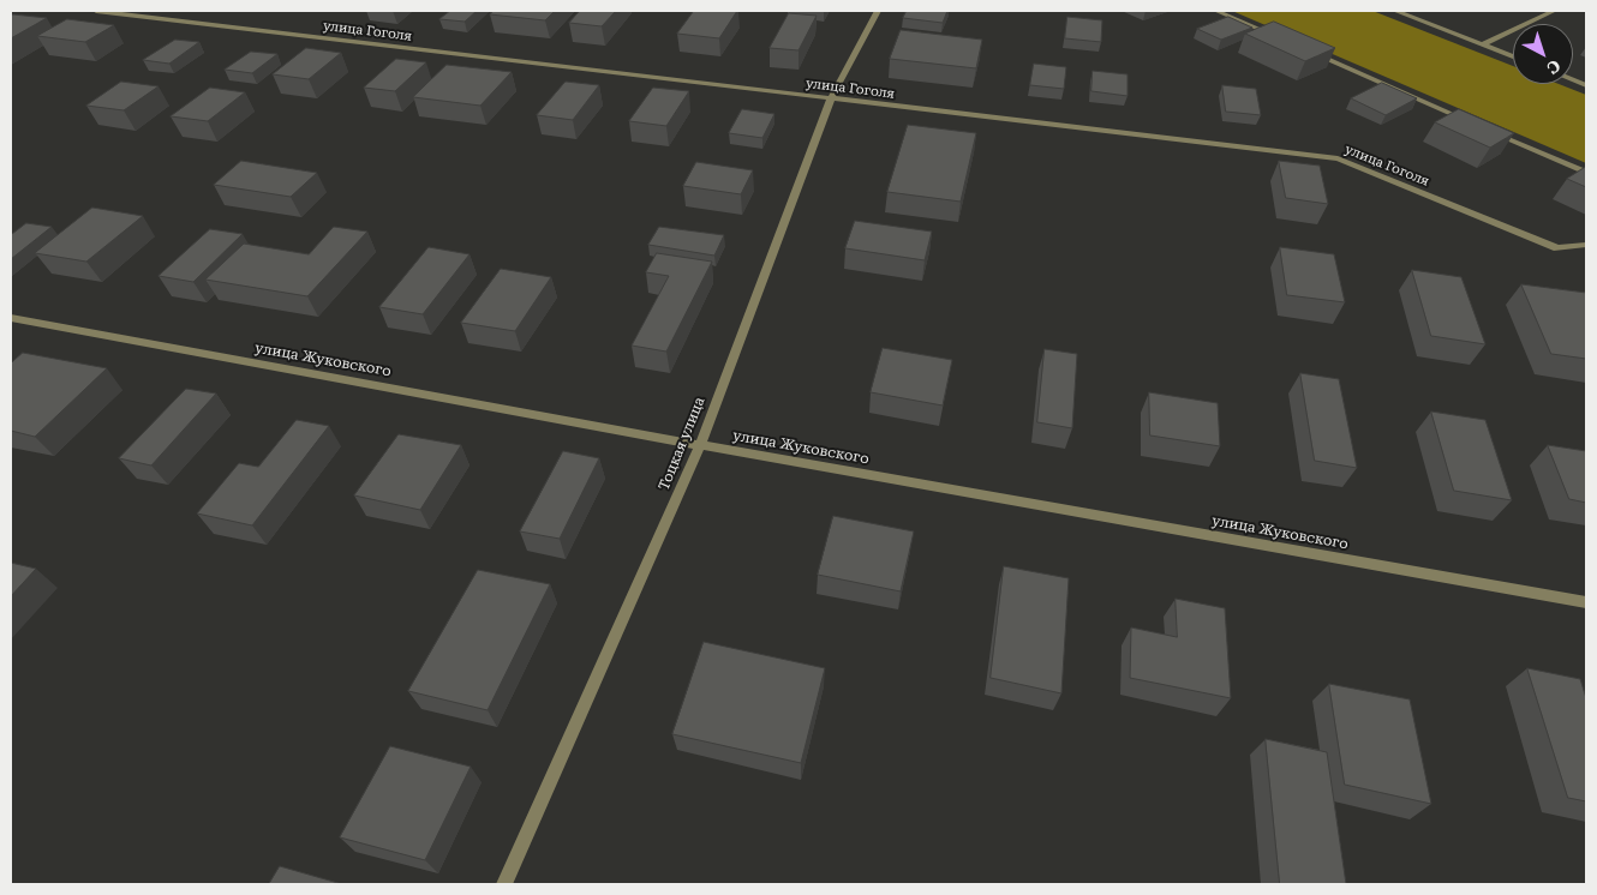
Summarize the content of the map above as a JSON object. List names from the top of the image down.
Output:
{
  "streets": {
    "street": ["улица Гоголя", "улица Жуковского", "Тоцкая улица"]
  },
  "crossings": [
    ["улица Гоголя", "Тоцкая улица"],
    ["улица Жуковского", "Тоцкая улица"]
  ],
  "north": "bottom right"
}
